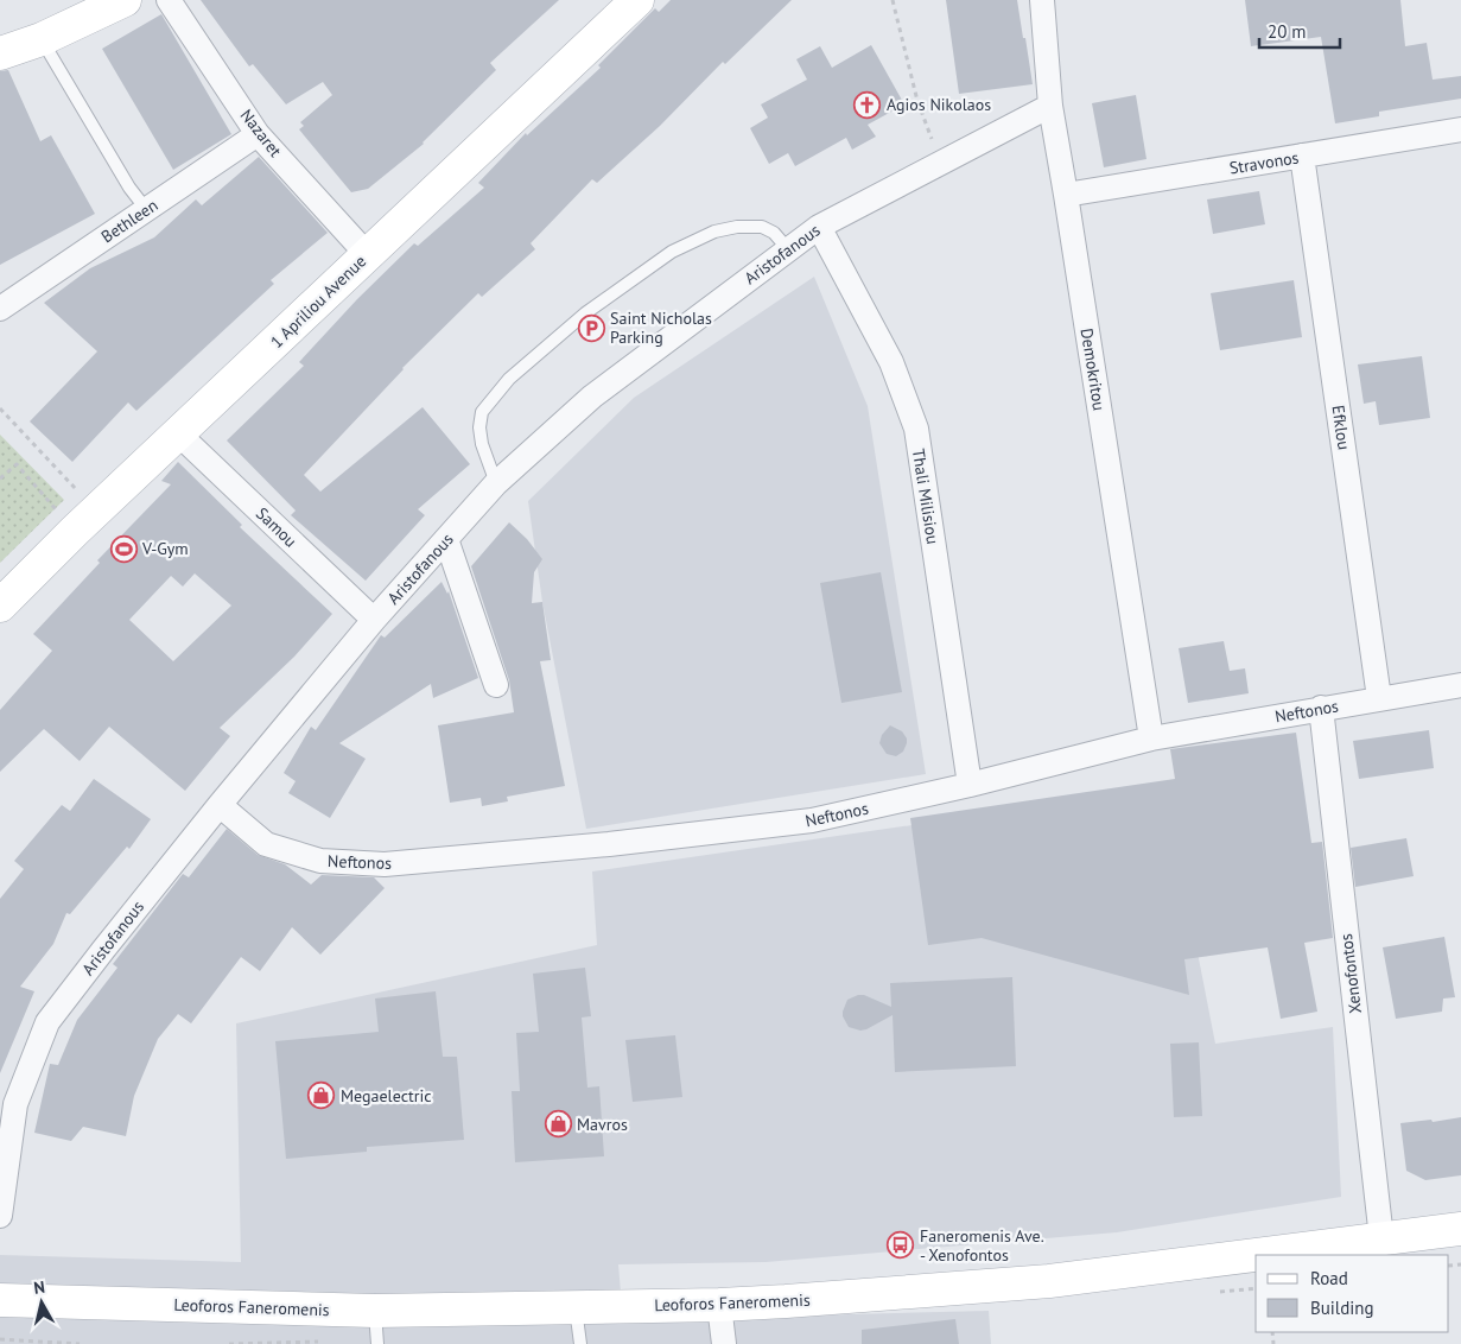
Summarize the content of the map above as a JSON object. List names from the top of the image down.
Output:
{
  "streets": {
    "main road": ["1 Apriliou Avenue", "Leoforos Faneromenis"],
    "street": [
      "Nazaret",
      "Stravonos",
      "Bethleen",
      "Aristofanous",
      "Demokritou",
      "Efklou",
      "Thali Milisiou",
      "Samou",
      "Neftonos",
      "Xenofontos"
    ]
  },
  "crossings": [
    ["Nazaret", "Bethleen"],
    ["Nazaret", "1 Apriliou Avenue"],
    ["Stravonos", "Demokritou"],
    ["Stravonos", "Efklou"],
    ["Aristofanous", "Demokritou"],
    ["Aristofanous", "Thali Milisiou"],
    ["Aristofanous", "Samou"],
    ["Aristofanous", "Neftonos"],
    ["1 Apriliou Avenue", "Samou"],
    ["Demokritou", "Neftonos"],
    ["Efklou", "Neftonos"],
    ["Thali Milisiou", "Neftonos"],
    ["Neftonos", "Xenofontos"],
    ["Xenofontos", "Leoforos Faneromenis"]
  ],
  "places": {
    "church": ["Agios Nikolaos"],
    "parking": ["Saint Nicholas Parking"],
    "sports": ["V-Gym"],
    "shop": ["Megaelectric", "Mavros"],
    "bus stop": ["Faneromenis Ave. - Xenofontos"]
  },
  "legend": ["Road", "Building"],
  "scale_bar": "20 m",
  "north": "top"
}
